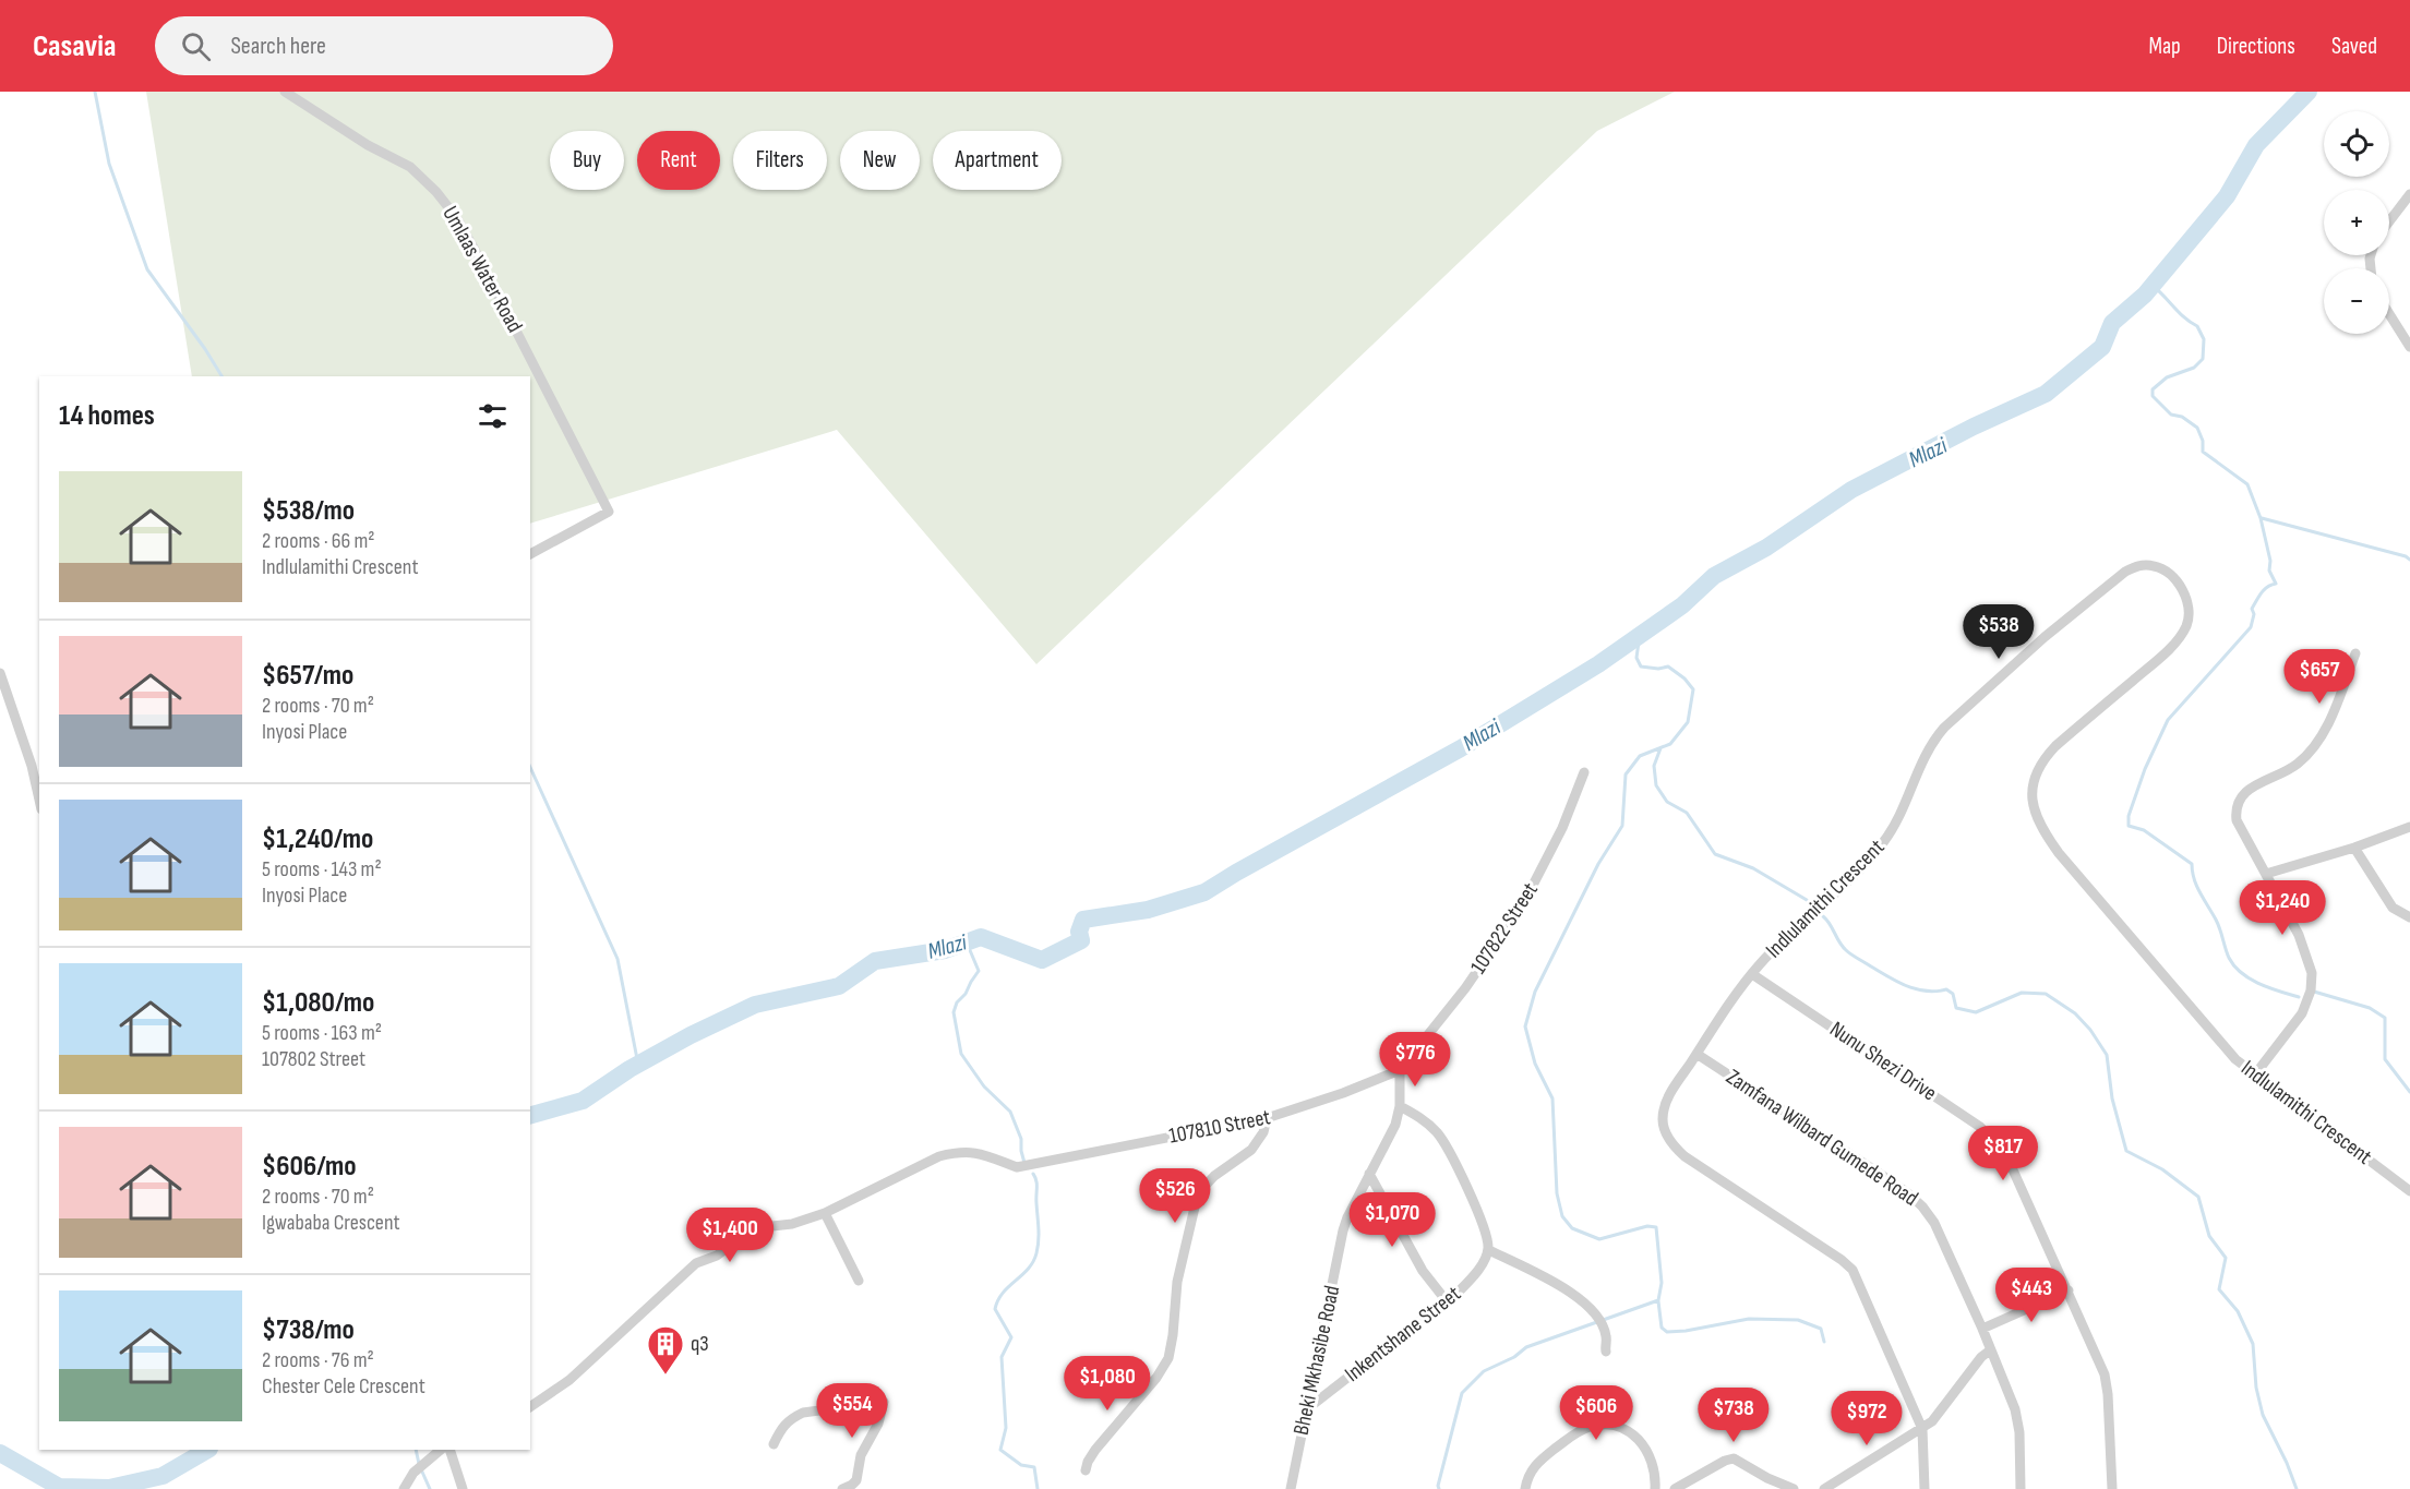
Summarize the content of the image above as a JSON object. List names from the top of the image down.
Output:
{
  "streets": {
    "street": [
      "Umlaas Water Road",
      "Indlulamithi Crescent",
      "107822 Street",
      "Nunu Shezi Drive",
      "107810 Street",
      "Zamfana Wilbard Gumede Road",
      "Inkentshane Street",
      "Bheki Mkhasibe Road"
    ]
  },
  "crossings": [
    ["Indlulamithi Crescent", "Nunu Shezi Drive"],
    ["Indlulamithi Crescent", "Zamfana Wilbard Gumede Road"],
    ["107822 Street", "107810 Street"],
    ["107822 Street", "Bheki Mkhasibe Road"],
    ["107810 Street", "Bheki Mkhasibe Road"],
    ["Inkentshane Street", "Bheki Mkhasibe Road"]
  ],
  "water": ["Mlazi"],
  "places": {
    "building": ["q3"]
  },
  "page": {
    "header": "Casavia",
    "search": "Search here",
    "nav": ["Map", "Directions", "Saved"],
    "map_buttons": ["+", "−"],
    "chip": [
      "Buy",
      "Rent",
      "Filters",
      "New",
      "Apartment"
    ],
    "heading": "14 homes",
    "list": [
      {
        "name": "$538/mo",
        "note": "2 rooms · 66 m² · Indlulamithi Crescent"
      },
      {
        "name": "$657/mo",
        "note": "2 rooms · 70 m² · Inyosi Place"
      },
      {
        "name": "$1,240/mo",
        "note": "5 rooms · 143 m² · Inyosi Place"
      },
      {
        "name": "$1,080/mo",
        "note": "5 rooms · 163 m² · 107802 Street"
      },
      {
        "name": "$606/mo",
        "note": "2 rooms · 70 m² · Igwababa Crescent"
      },
      {
        "name": "$738/mo",
        "note": "2 rooms · 76 m² · Chester Cele Crescent"
      }
    ],
    "price": [
      "$538",
      "$657",
      "$1,240",
      "$776",
      "$817",
      "$526",
      "$1,070",
      "$1,400",
      "$443",
      "$1,080",
      "$554",
      "$606",
      "$738",
      "$972"
    ]
  }
}
